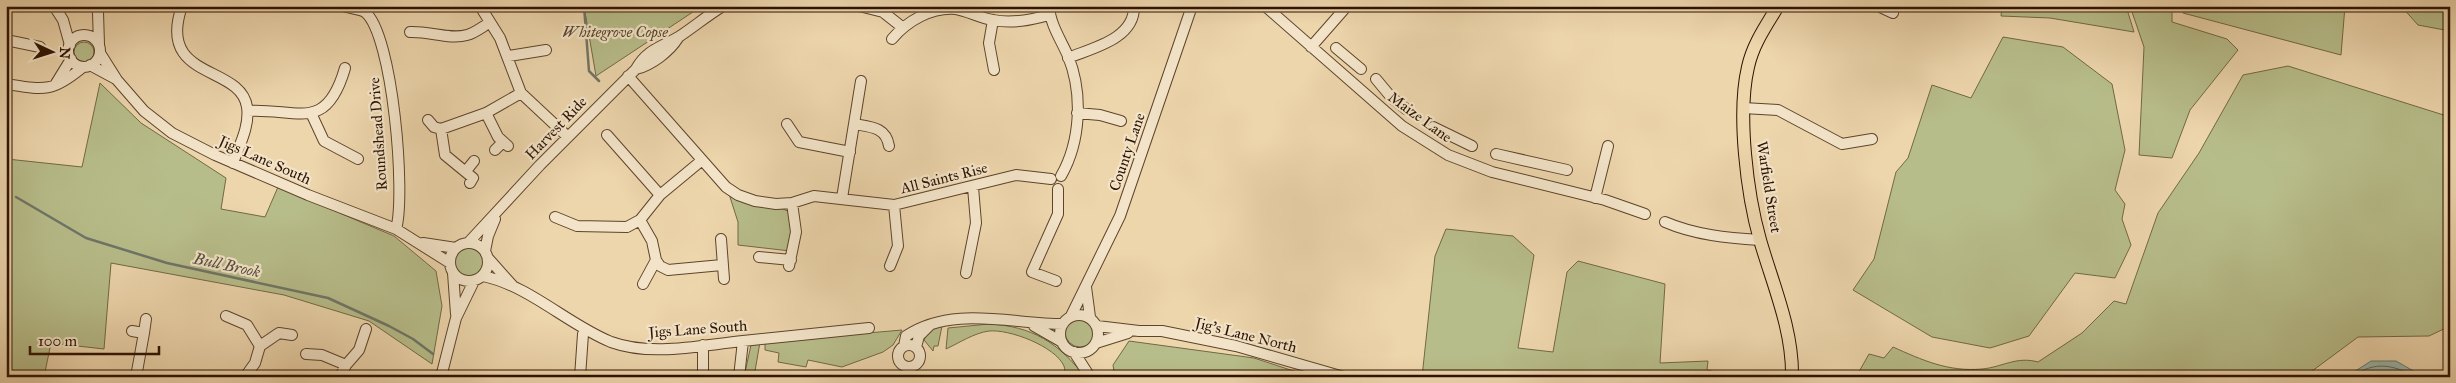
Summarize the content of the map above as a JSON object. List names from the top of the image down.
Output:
{
  "streets": {
    "main road": ["Warfield Street"],
    "street": [
      "Maize Lane",
      "Harvest Ride",
      "Roundshead Drive",
      "County Lane",
      "Jigs Lane South",
      "All Saints Rise",
      "Jig's Lane North"
    ]
  },
  "crossings": [
    ["Harvest Ride", "Jigs Lane South"],
    ["Harvest Ride", "All Saints Rise"],
    ["Roundshead Drive", "Jigs Lane South"],
    ["County Lane", "Jig's Lane North"]
  ],
  "water": ["Bull Brook"],
  "parks": ["Whitegrove Copse"],
  "scale_bar": "100 m",
  "north": "right"
}
